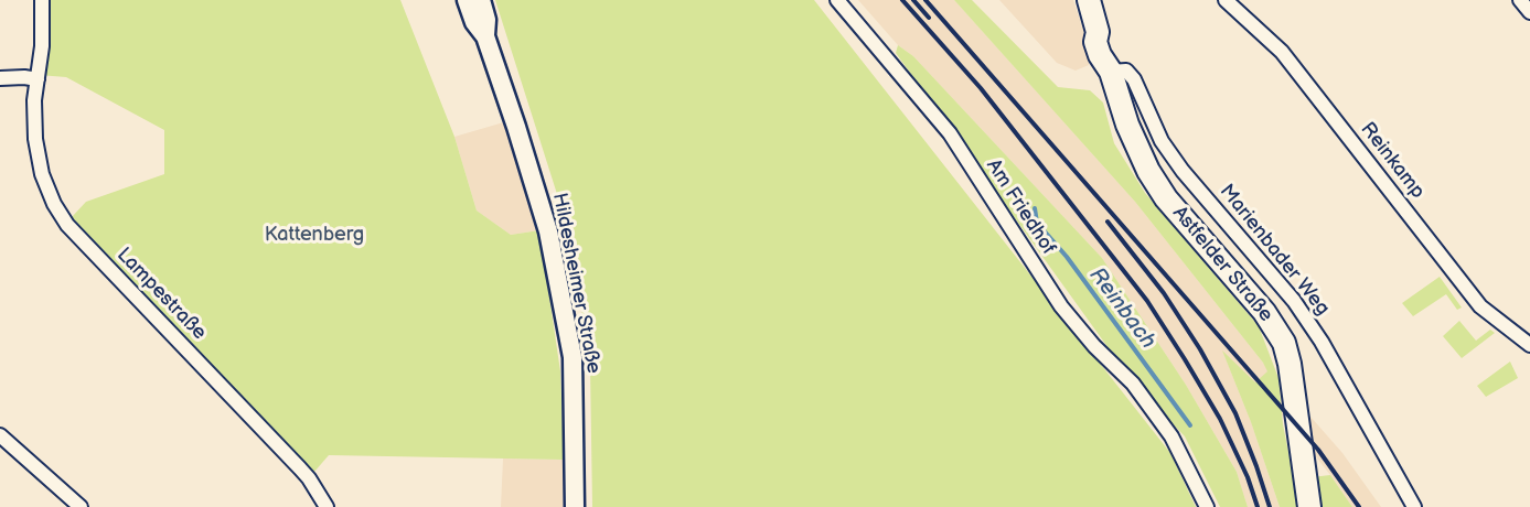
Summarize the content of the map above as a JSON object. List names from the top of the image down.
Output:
{
  "streets": {
    "main road": ["Astfelder Straße", "Hildesheimer Straße"],
    "street": [
      "Reinkamp",
      "Am Friedhof",
      "Marienbader Weg",
      "Lampestraße"
    ]
  },
  "crossings": [
    ["Marienbader Weg", "Astfelder Straße"]
  ],
  "water": ["Reinbach"],
  "parks": ["Kattenberg"]
}
